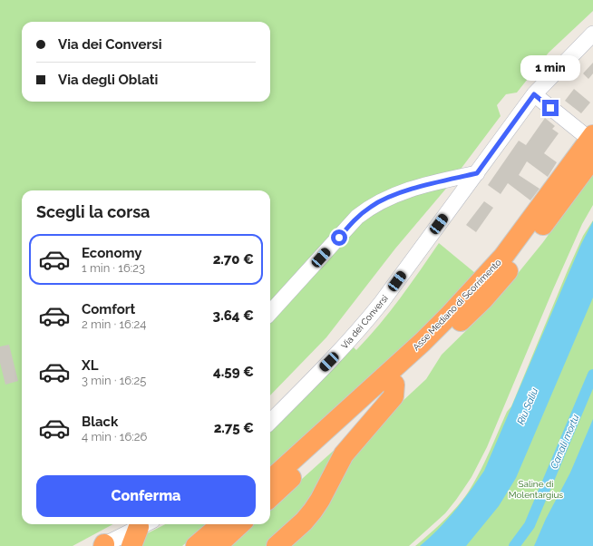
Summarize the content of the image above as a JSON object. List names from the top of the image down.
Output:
{
  "streets": {
    "highway": ["Asse Mediano di Scorrimento"],
    "street": ["Via dei Conversi"]
  },
  "water": ["Riu Saliu", "Canali mortu"],
  "parks": ["Saline di Molentargius"],
  "page": {
    "banner": ["Via dei Conversi", "Via degli Oblati"],
    "bubble": "1 min",
    "heading": "Scegli la corsa",
    "list": [
      {
        "name": "Economy",
        "note": "1 min · 16:23",
        "value": "2.70 €"
      },
      {
        "name": "Comfort",
        "note": "2 min · 16:24",
        "value": "3.64 €"
      },
      {
        "name": "XL",
        "note": "3 min · 16:25",
        "value": "4.59 €"
      },
      {
        "name": "Black",
        "note": "4 min · 16:26",
        "value": "2.75 €"
      }
    ],
    "buttons": "Conferma"
  }
}
